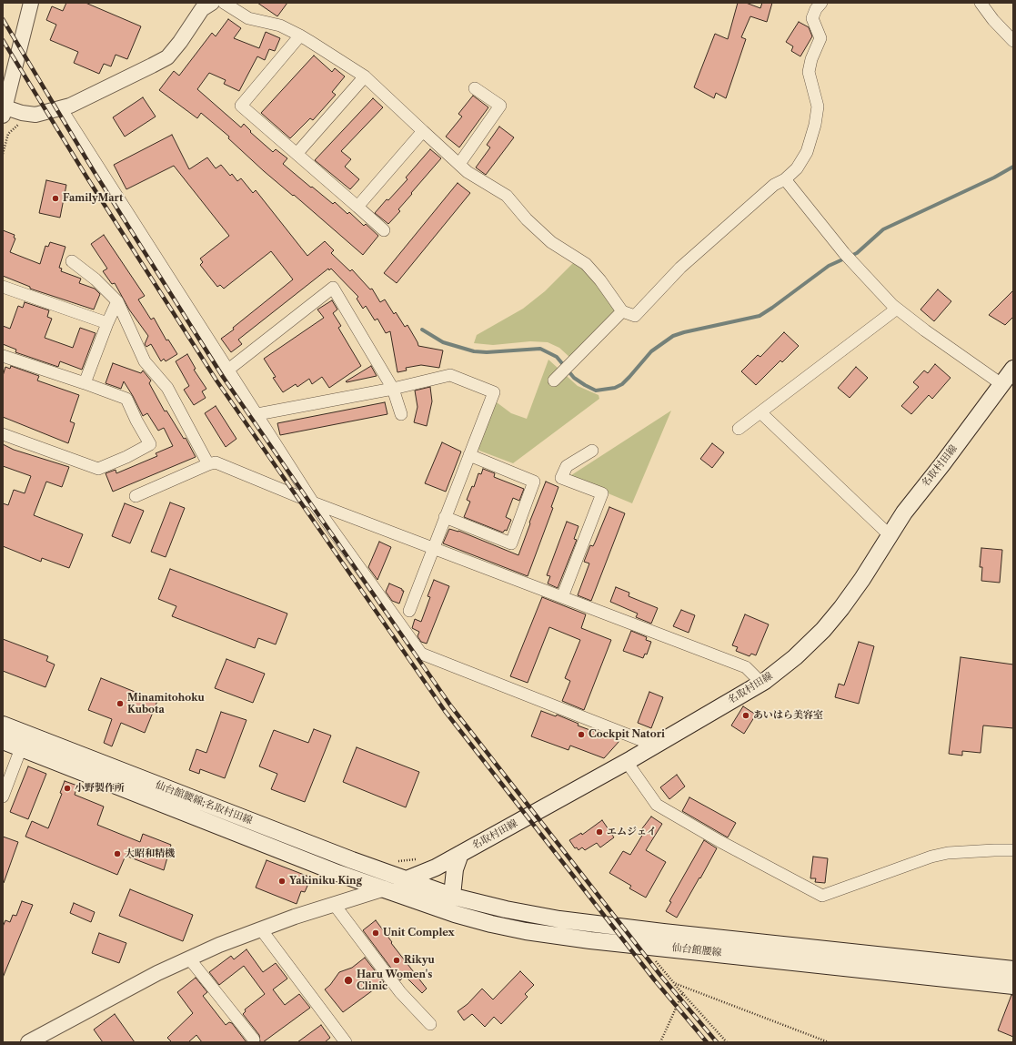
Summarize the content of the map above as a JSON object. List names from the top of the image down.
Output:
{
  "streets": {
    "main road": ["名取村田線", "仙台館腰線;名取村田線", "仙台館腰線"]
  },
  "crossings": [
    ["名取村田線", "仙台館腰線;名取村田線"],
    ["名取村田線", "仙台館腰線"],
    ["仙台館腰線;名取村田線", "仙台館腰線"]
  ],
  "places": [
    "FamilyMart",
    "Minamitohoku Kubota",
    "あいはら美容室",
    "Cockpit Natori",
    "小野製作所",
    "エムジェイ",
    "大昭和精機",
    "Yakiniku King",
    "Unit Complex",
    "Rikyu",
    "Haru Women's Clinic"
  ]
}
